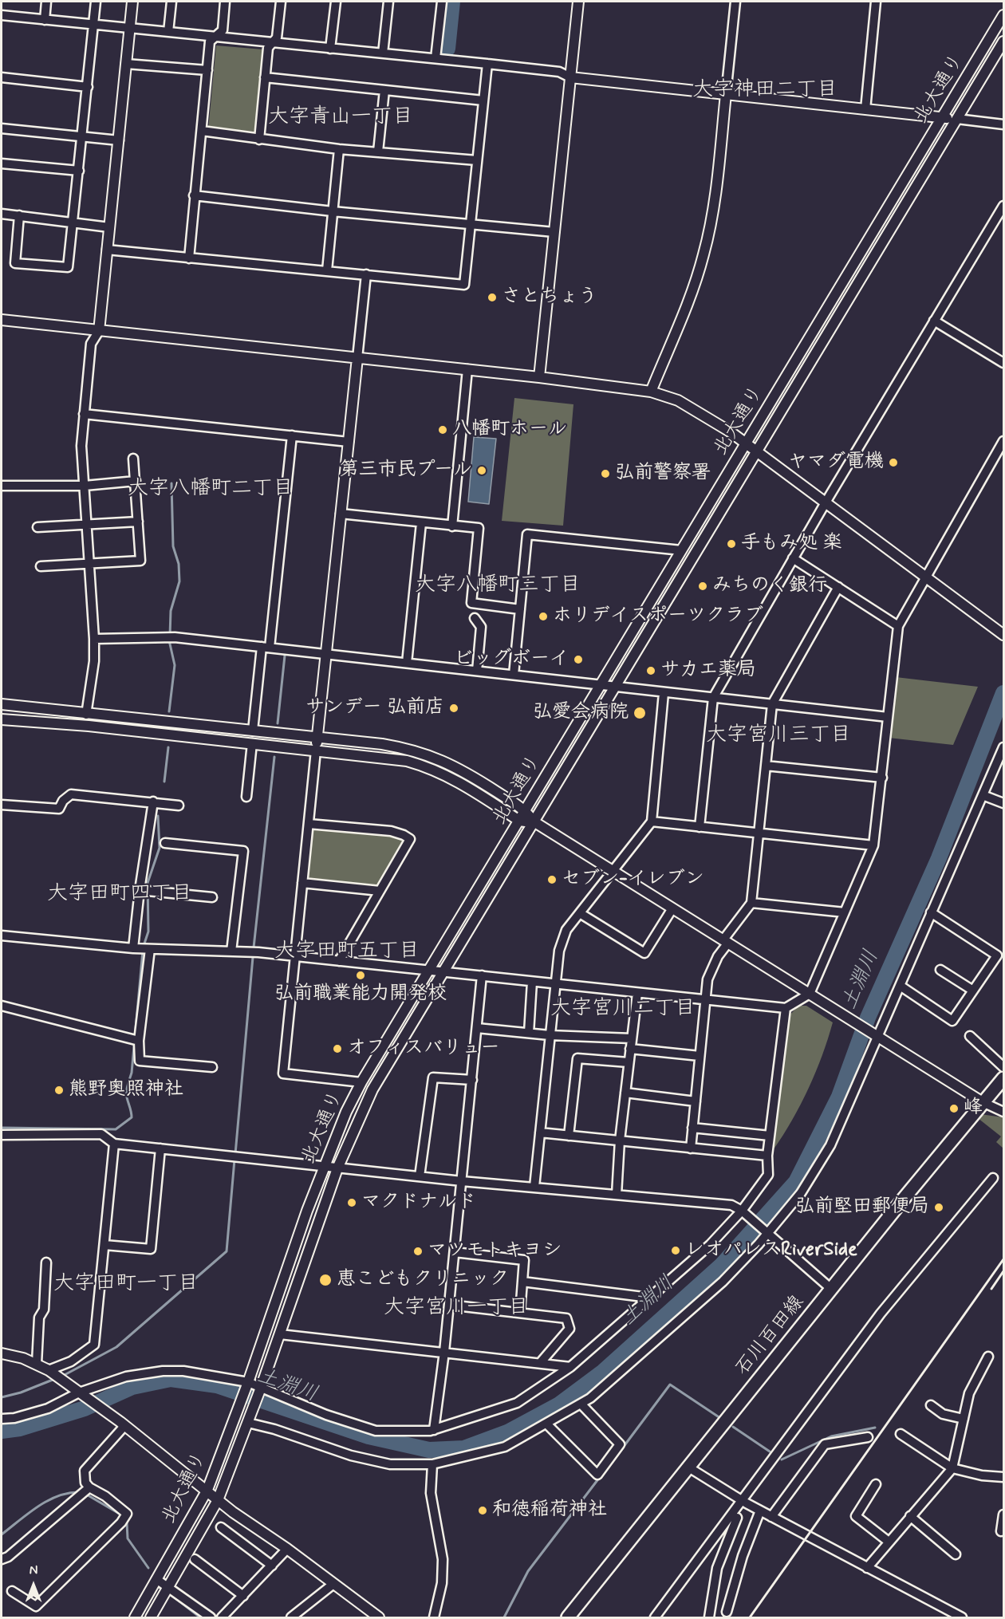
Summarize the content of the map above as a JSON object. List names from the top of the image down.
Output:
{
  "streets": {
    "main road": ["石川百田線"],
    "street": ["北大通り"]
  },
  "districts": [
    "大字神田二丁目",
    "大字青山一丁目",
    "大字八幡町二丁目",
    "大字八幡町三丁目",
    "大字宮川三丁目",
    "大字田町四丁目",
    "大字田町五丁目",
    "大字宮川二丁目",
    "大字田町一丁目",
    "大字宮川一丁目"
  ],
  "water": ["土淵川"],
  "places": [
    "さとちょう",
    "八幡町ホール",
    "ヤマダ電機",
    "第三市民プール",
    "弘前警察署",
    "手もみ処 楽",
    "みちのく銀行",
    "ホリデイスポーツクラブ",
    "ビッグボーイ",
    "サカエ薬局",
    "サンデー 弘前店",
    "弘愛会病院",
    "セブン-イレブン",
    "弘前職業能力開発校",
    "オフィスバリュー",
    "熊野奥照神社",
    "峰",
    "マクドナルド",
    "弘前堅田郵便局",
    "レオパレスRiverSide",
    "マツモトキヨシ",
    "恵こどもクリニック",
    "和徳稲荷神社"
  ],
  "north": "top"
}
